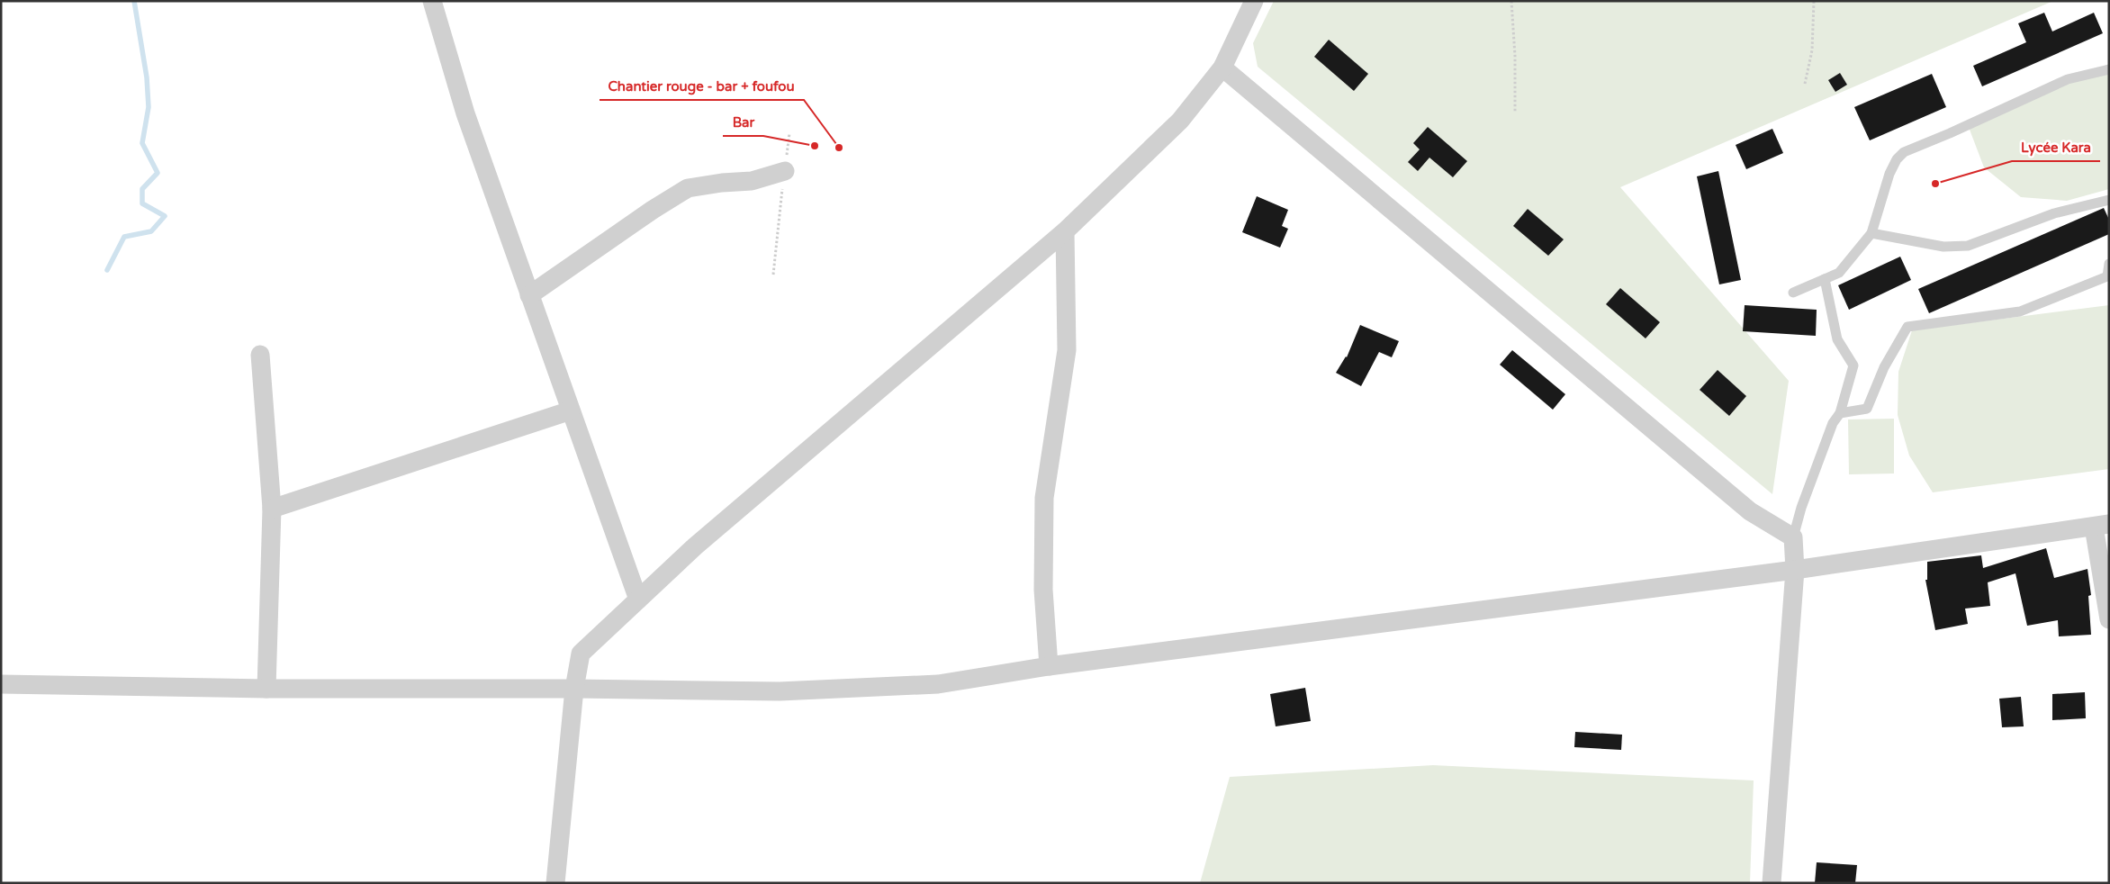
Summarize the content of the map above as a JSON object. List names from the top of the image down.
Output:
{
  "places": ["Bar", "Chantier rouge - bar + foufou", "Lycée Kara"]
}
